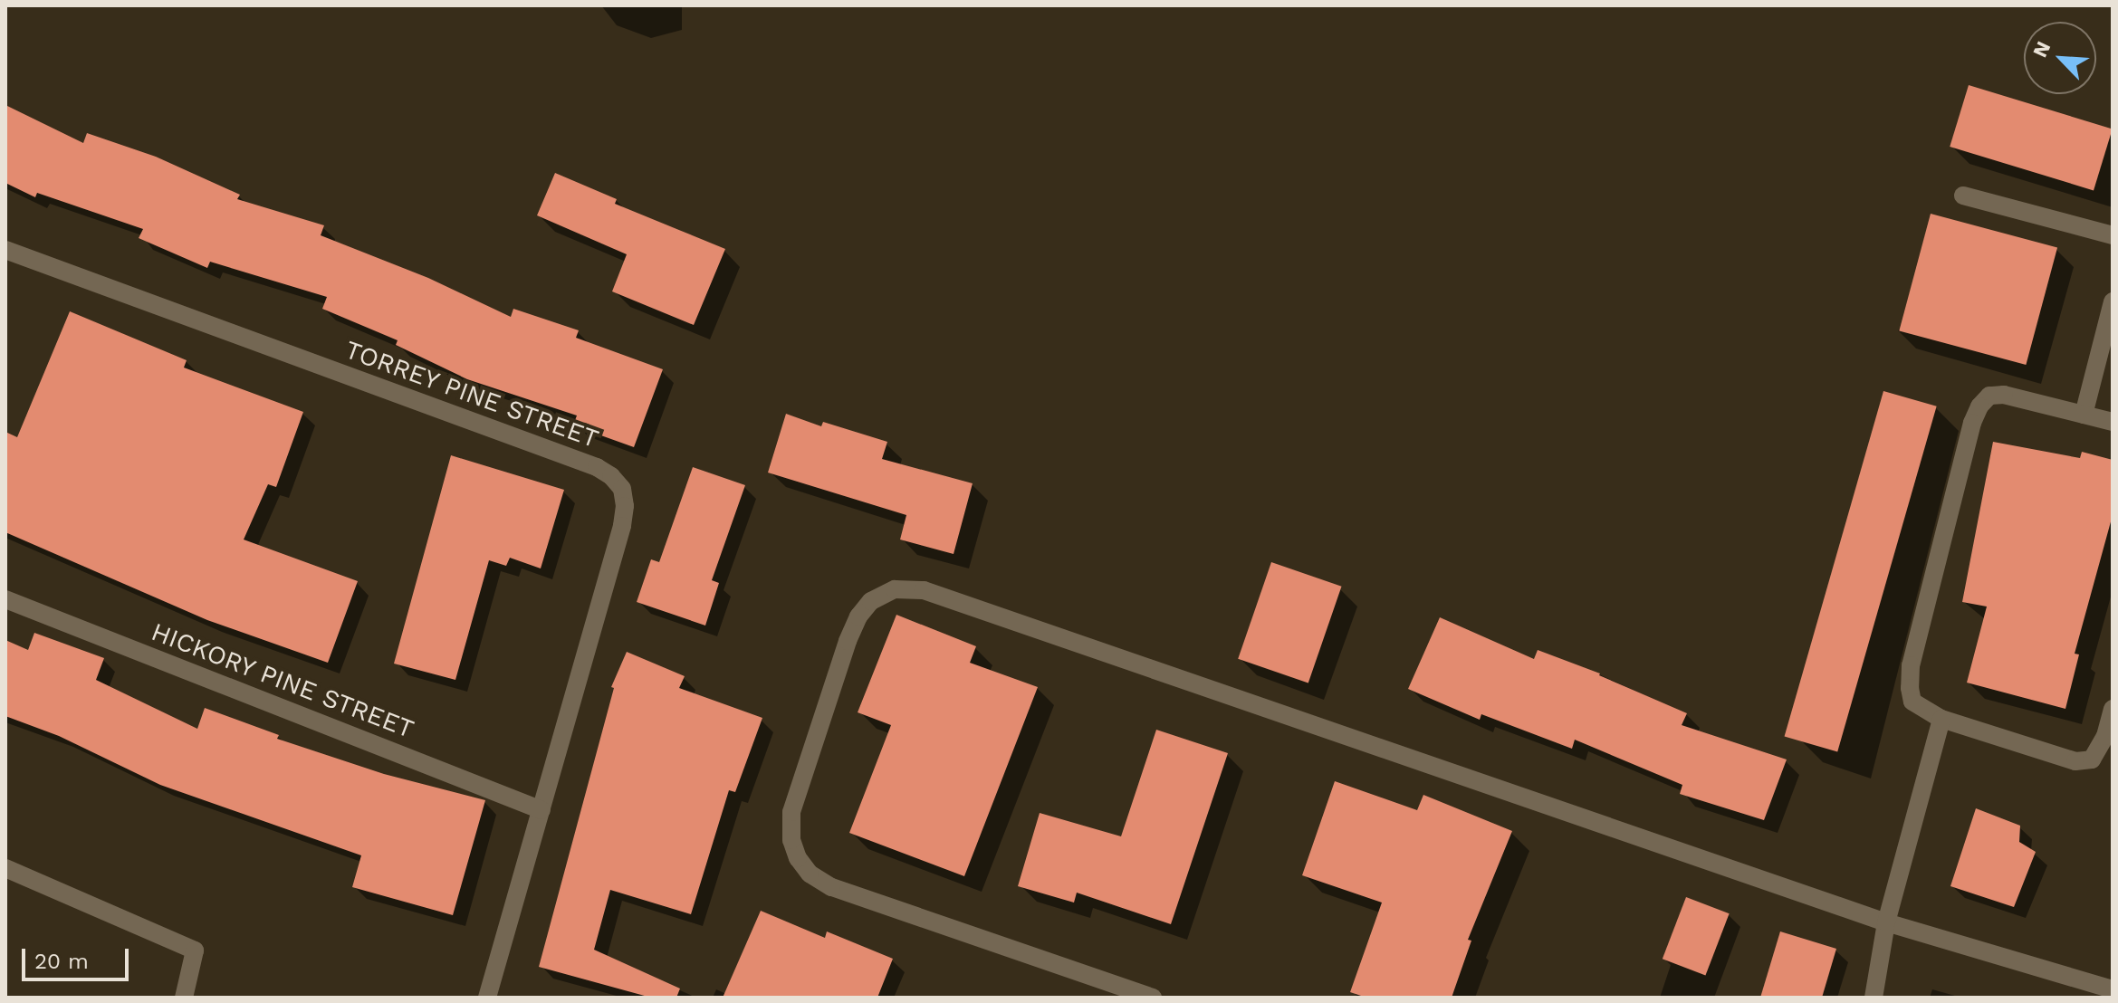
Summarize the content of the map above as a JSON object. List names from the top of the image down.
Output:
{
  "streets": {
    "street": ["TORREY PINE STREET", "HICKORY PINE STREET"]
  },
  "crossings": [
    ["TORREY PINE STREET", "HICKORY PINE STREET"]
  ],
  "scale_bar": "20 m",
  "north": "top left"
}
